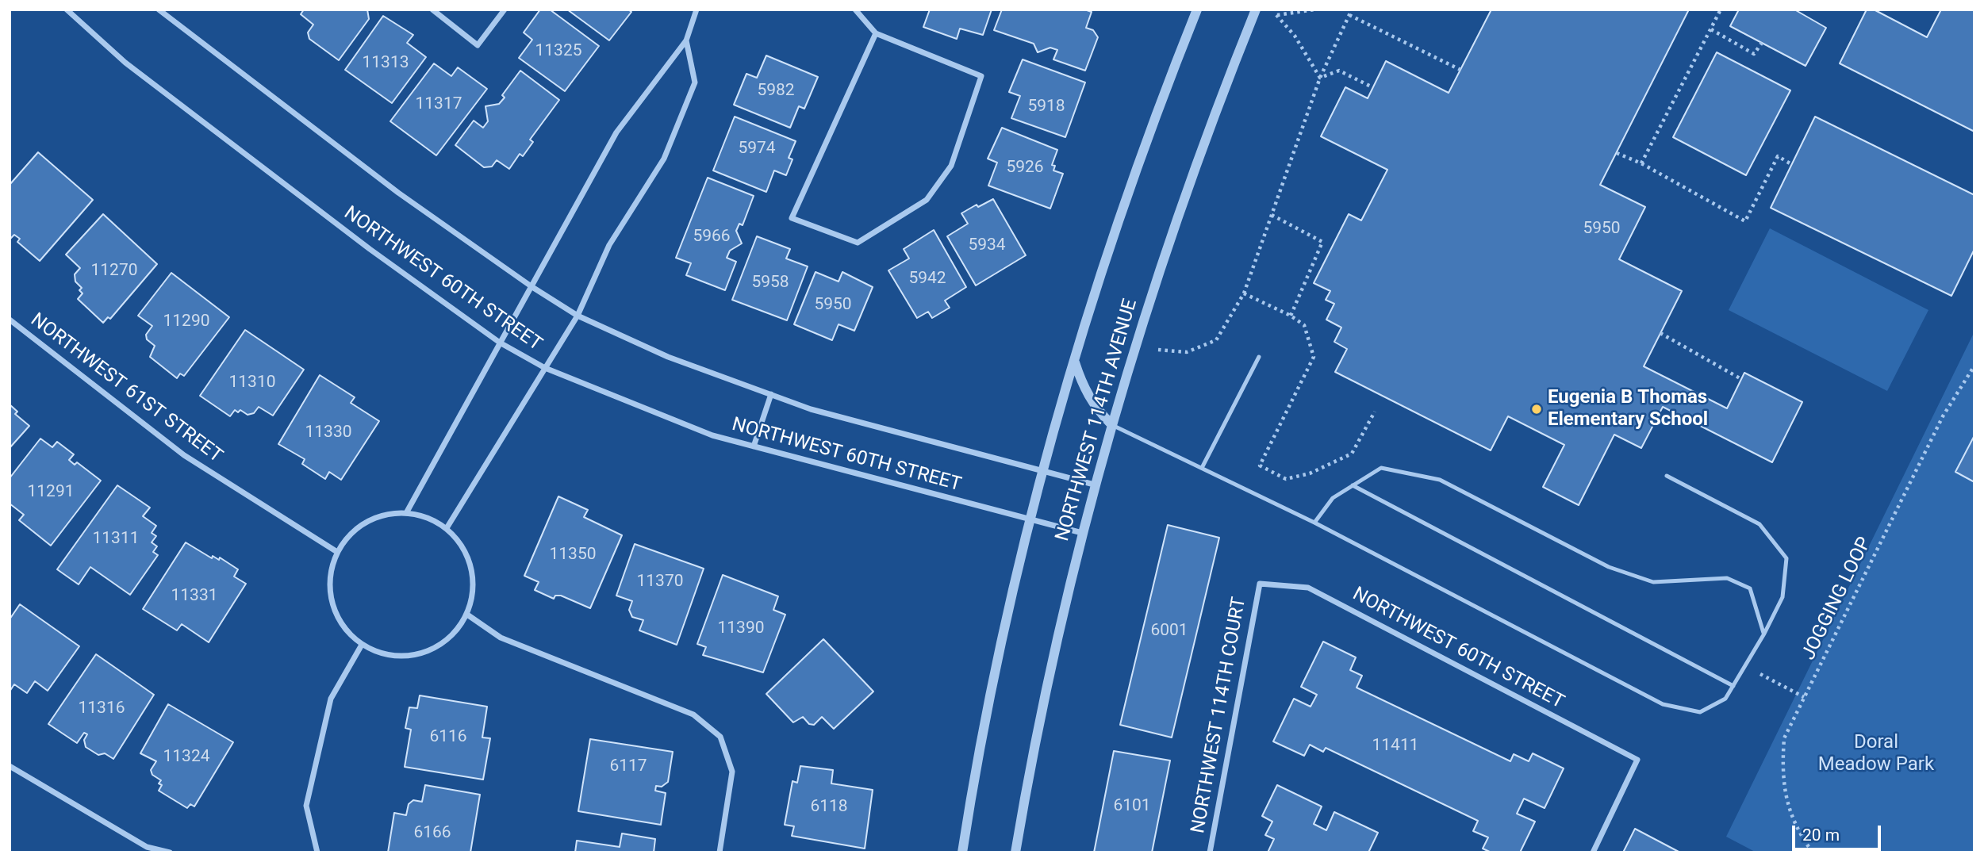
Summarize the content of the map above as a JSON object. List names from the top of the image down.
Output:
{
  "streets": {
    "street": [
      "NORTHWEST 60TH STREET",
      "NORTHWEST 61ST STREET",
      "NORTHWEST 114TH AVENUE",
      "NORTHWEST 114TH COURT"
    ],
    "path": ["JOGGING LOOP"]
  },
  "crossings": [
    ["NORTHWEST 60TH STREET", "NORTHWEST 114TH AVENUE"],
    ["NORTHWEST 60TH STREET", "NORTHWEST 114TH COURT"]
  ],
  "parks": ["Doral Meadow Park"],
  "places": ["Eugenia B Thomas Elementary School"],
  "house_numbers": [
    "11325",
    "11313",
    "5982",
    "11317",
    "5918",
    "5974",
    "5926",
    "5950",
    "5966",
    "5934",
    "11270",
    "5942",
    "5958",
    "5950",
    "11290",
    "11310",
    "11330",
    "11291",
    "11311",
    "11350",
    "11370",
    "11331",
    "11390",
    "6001",
    "11316",
    "6116",
    "11411",
    "11324",
    "6117",
    "6101",
    "6118",
    "6166"
  ],
  "scale_bar": "20 m"
}
